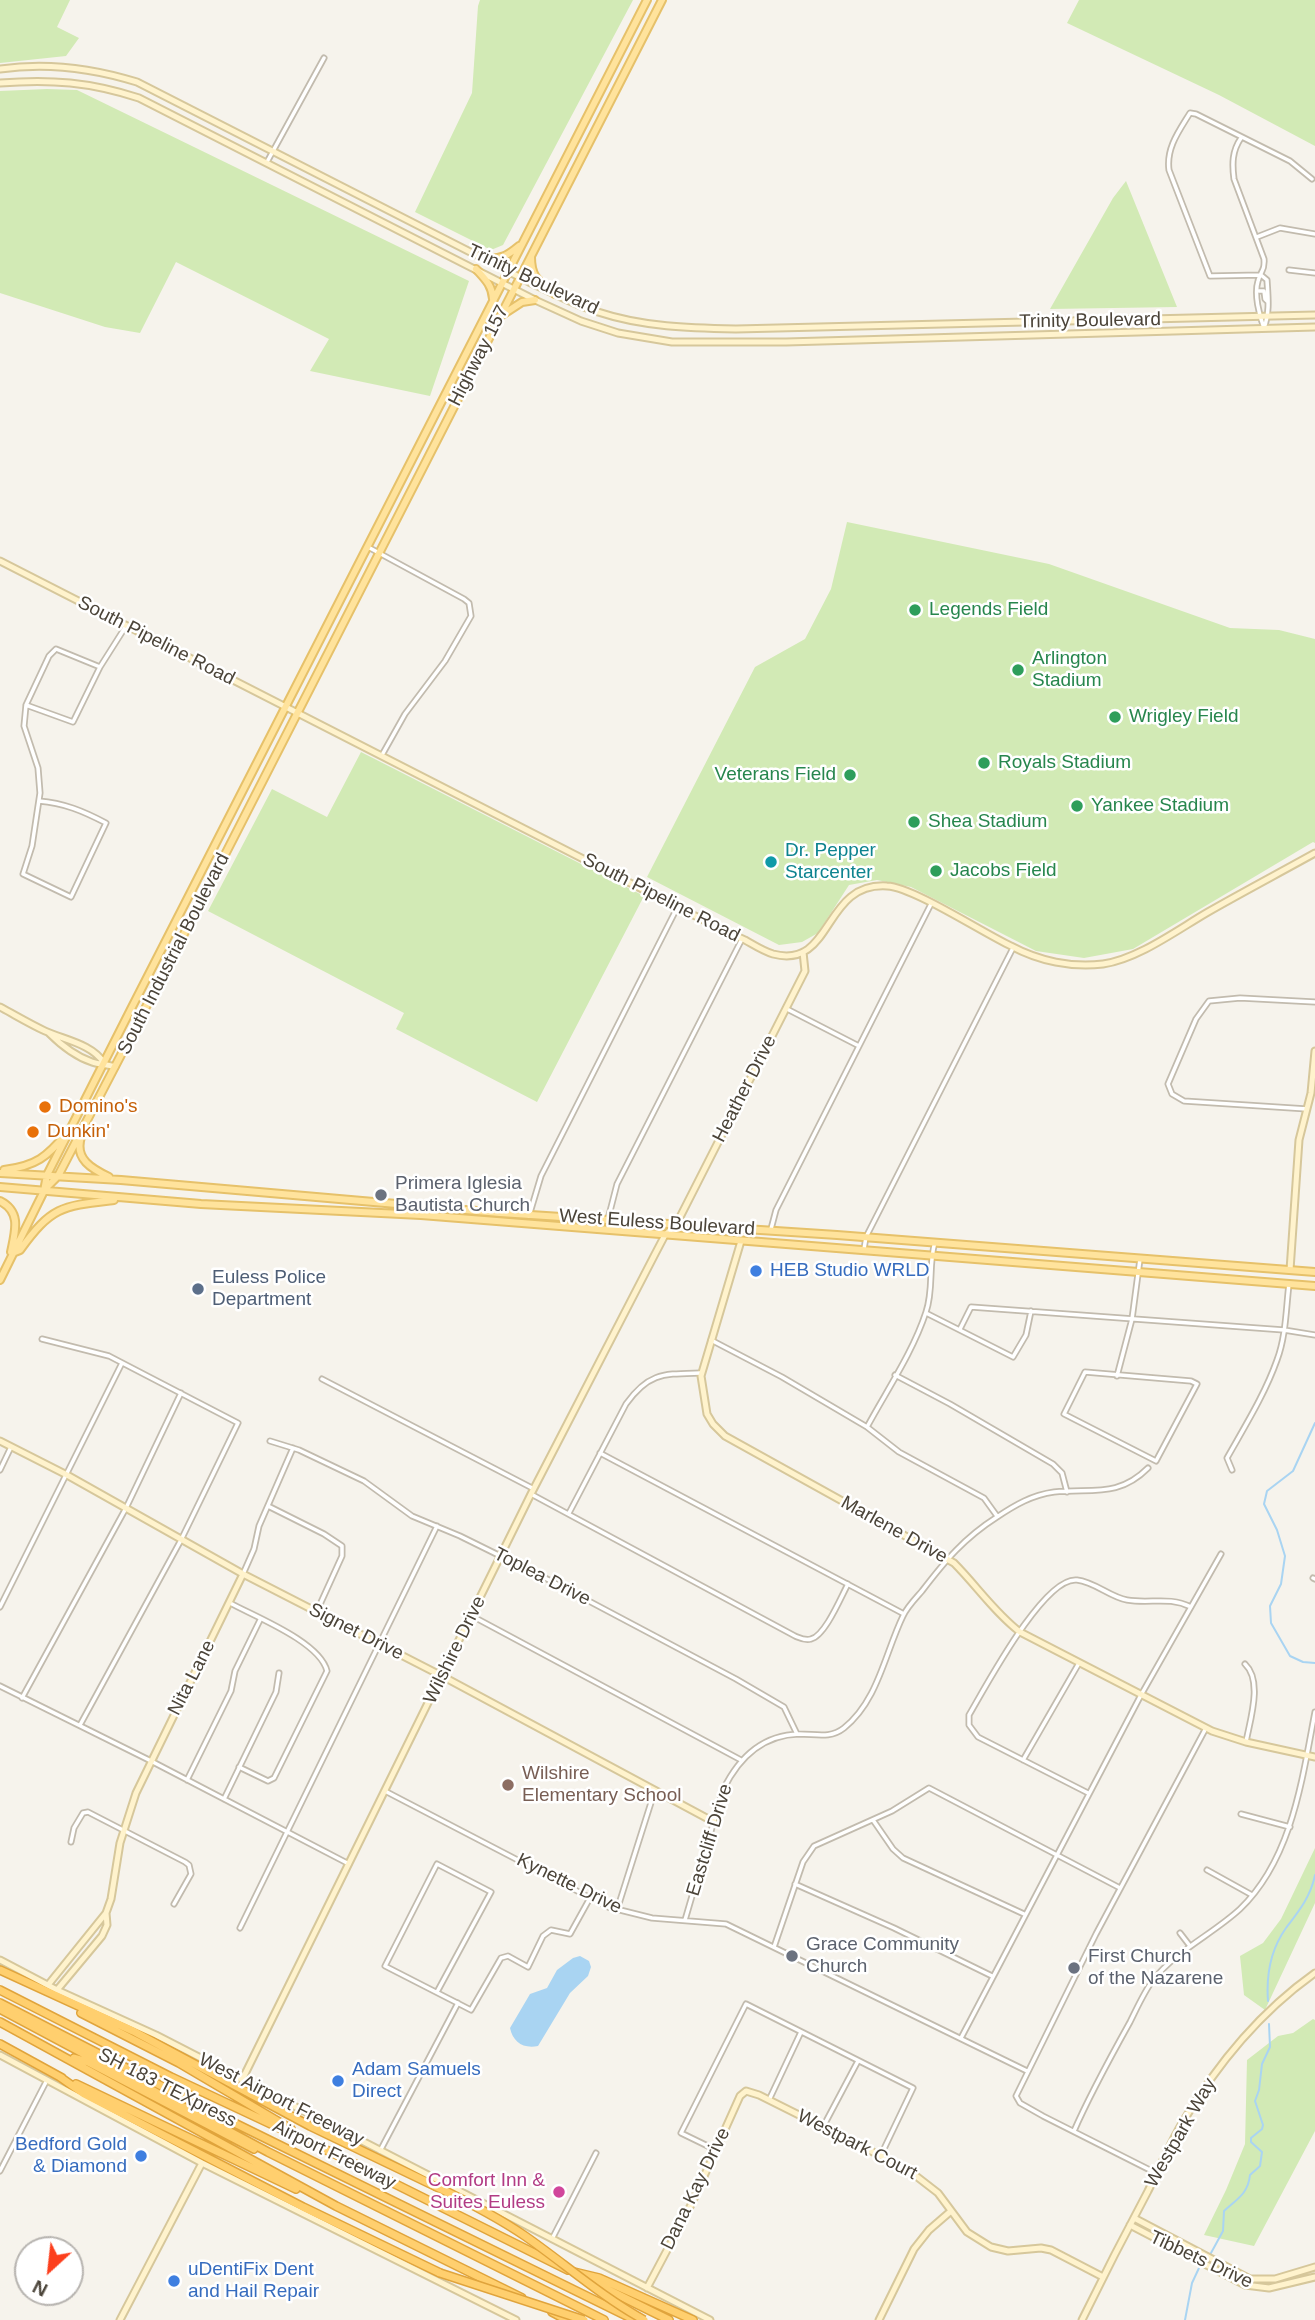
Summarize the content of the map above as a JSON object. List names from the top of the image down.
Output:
{
  "streets": {
    "highway": ["SH 183 TEXpress", "Airport Freeway"],
    "main road": ["Highway 157", "South Industrial Boulevard", "West Euless Boulevard"],
    "street": [
      "Trinity Boulevard",
      "South Pipeline Road",
      "Heather Drive",
      "Marlene Drive",
      "Toplea Drive",
      "Signet Drive",
      "Wilshire Drive",
      "Nita Lane",
      "Eastcliff Drive",
      "Kynette Drive",
      "West Airport Freeway",
      "Westpark Way",
      "Westpark Court",
      "Dana Kay Drive",
      "Tibbets Drive"
    ]
  },
  "crossings": [
    ["Trinity Boulevard", "Highway 157"],
    ["Highway 157", "South Pipeline Road"],
    ["Highway 157", "South Industrial Boulevard"],
    ["South Pipeline Road", "South Industrial Boulevard"],
    ["South Pipeline Road", "Heather Drive"],
    ["South Industrial Boulevard", "West Euless Boulevard"],
    ["Heather Drive", "West Euless Boulevard"],
    ["Heather Drive", "Wilshire Drive"],
    ["West Euless Boulevard", "Marlene Drive"],
    ["West Euless Boulevard", "Wilshire Drive"],
    ["Marlene Drive", "Eastcliff Drive"],
    ["Toplea Drive", "Wilshire Drive"],
    ["Toplea Drive", "Nita Lane"],
    ["Toplea Drive", "Eastcliff Drive"],
    ["Signet Drive", "Wilshire Drive"],
    ["Signet Drive", "Nita Lane"],
    ["Signet Drive", "Eastcliff Drive"],
    ["Wilshire Drive", "Kynette Drive"],
    ["Wilshire Drive", "West Airport Freeway"],
    ["Nita Lane", "West Airport Freeway"],
    ["Eastcliff Drive", "Kynette Drive"],
    ["West Airport Freeway", "Dana Kay Drive"],
    ["Westpark Way", "Westpark Court"],
    ["Westpark Way", "Tibbets Drive"],
    ["Westpark Court", "Dana Kay Drive"]
  ],
  "places": [
    "Legends Field",
    "Arlington Stadium",
    "Wrigley Field",
    "Royals Stadium",
    "Veterans Field",
    "Yankee Stadium",
    "Shea Stadium",
    "Dr. Pepper Starcenter",
    "Jacobs Field",
    "Domino's",
    "Dunkin'",
    "Primera Iglesia Bautista Church",
    "HEB Studio WRLD",
    "Euless Police Department",
    "Wilshire Elementary School",
    "Grace Community Church",
    "First Church of the Nazarene",
    "Adam Samuels Direct",
    "Bedford Gold & Diamond",
    "Comfort Inn & Suites Euless",
    "uDentiFix Dent and Hail Repair"
  ],
  "north": "bottom left"
}
